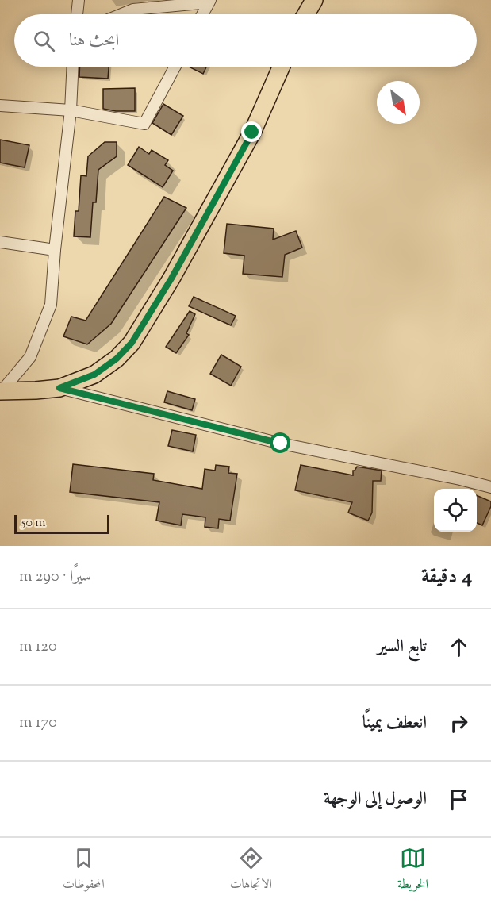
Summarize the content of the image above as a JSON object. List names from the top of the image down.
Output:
{
  "scale_bar": "50 m",
  "north": "bottom right",
  "page": {
    "search": "ابحث هنا",
    "scale": "50 m",
    "heading": ["4 دقيقة", "سيرًا · 290 m"],
    "list": [
      ["تابع السير", "120 m"],
      ["انعطف يمينًا", "170 m"],
      "الوصول إلى الوجهة"
    ],
    "nav": ["الخريطة", "الاتجاهات", "المحفوظات"]
  }
}
